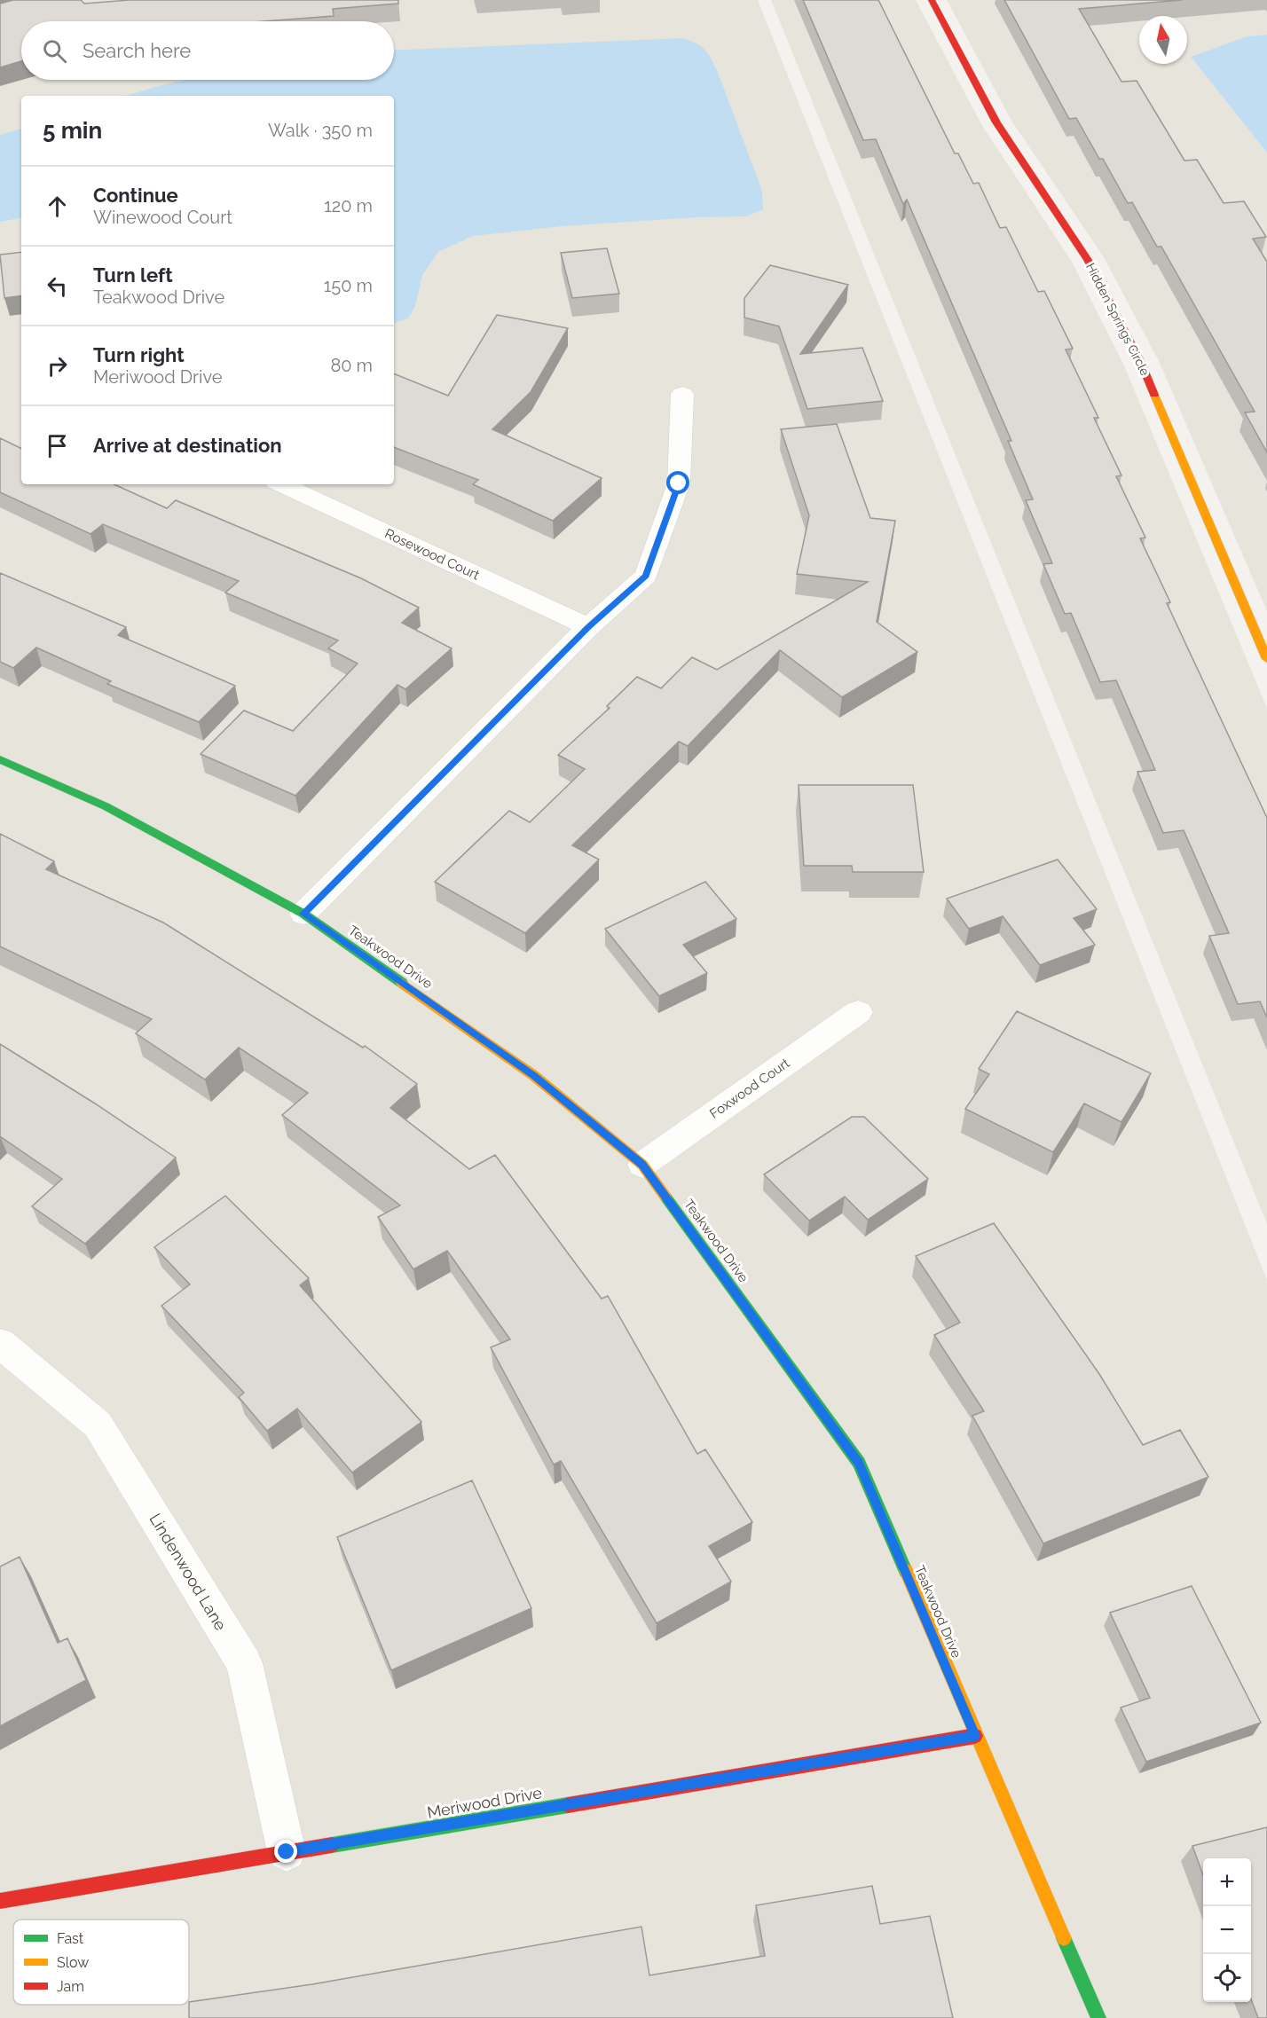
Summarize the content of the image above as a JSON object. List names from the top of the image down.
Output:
{
  "streets": {
    "street": [
      "Hidden Springs Circle",
      "Rosewood Court",
      "Teakwood Drive",
      "Foxwood Court",
      "Lindenwood Lane",
      "Meriwood Drive"
    ]
  },
  "crossings": [
    ["Teakwood Drive", "Foxwood Court"],
    ["Teakwood Drive", "Meriwood Drive"],
    ["Lindenwood Lane", "Meriwood Drive"]
  ],
  "legend": ["Fast", "Slow", "Jam"],
  "north": "top",
  "page": {
    "search": "Search here",
    "heading": ["5 min", "Walk · 350 m"],
    "list": [
      ["Continue", "Winewood Court", "120 m"],
      ["Turn left", "Teakwood Drive", "150 m"],
      ["Turn right", "Meriwood Drive", "80 m"],
      "Arrive at destination"
    ],
    "map_buttons": ["+", "−"]
  }
}
